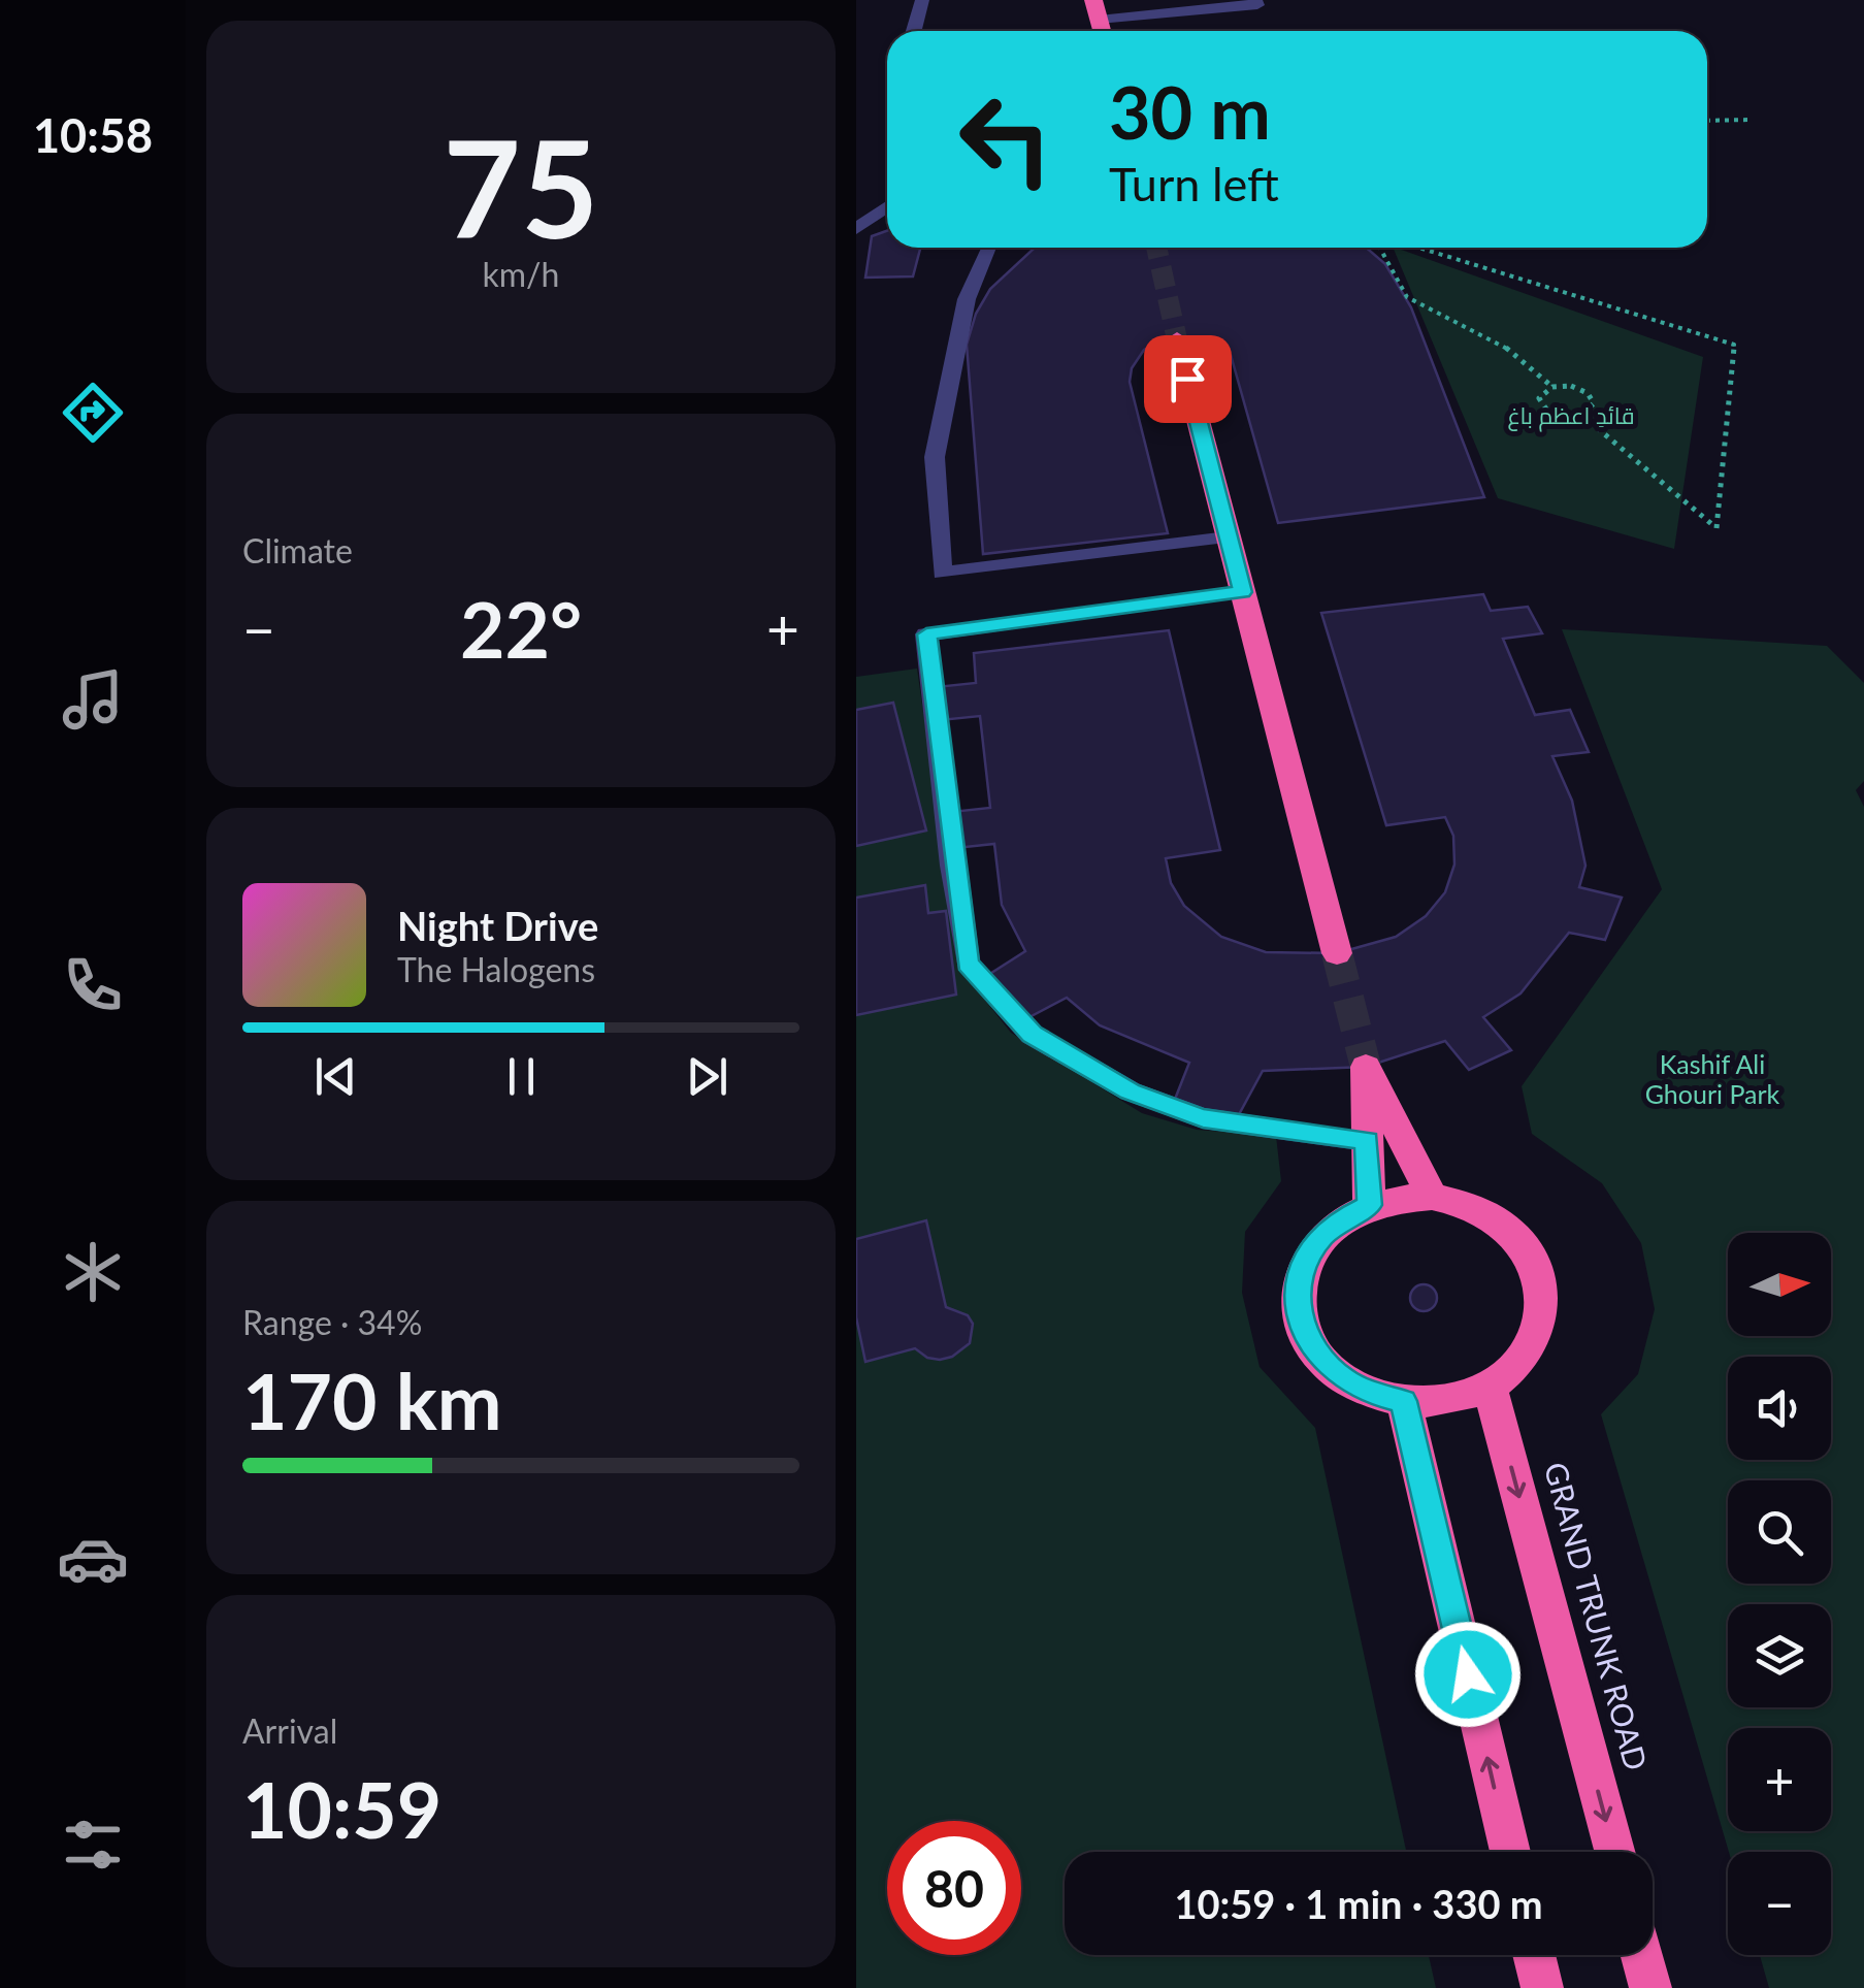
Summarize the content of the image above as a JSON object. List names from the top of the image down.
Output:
{
  "streets": {
    "highway": ["GRAND TRUNK ROAD"]
  },
  "parks": ["قائدِ اعظم باغ", "Kashif Ali Ghouri Park"],
  "north": "right",
  "page": {
    "tabs": "10:58",
    "tile": [
      ["75", "km/h"],
      "Climate",
      ["Range · 34%", "170 km"],
      ["Arrival", "10:59"]
    ],
    "turn": ["30 m", "Turn left"],
    "heat": ["−", "22°", "+"],
    "song": ["Night Drive", "The Halogens"],
    "map_buttons": ["+", "−"],
    "limit": "80",
    "trip": "10:59 · 1 min · 330 m"
  }
}
